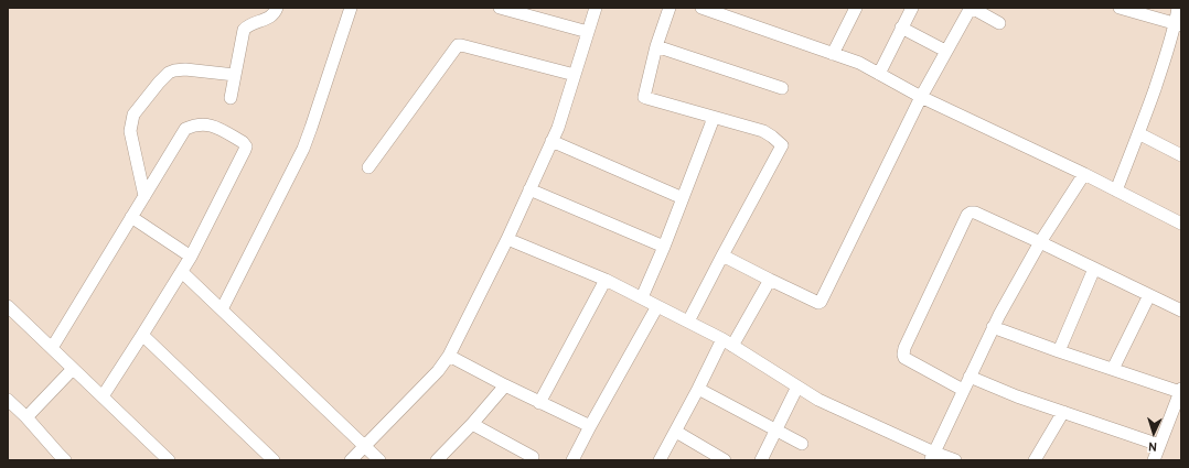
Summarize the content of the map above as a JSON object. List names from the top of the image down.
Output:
{
  "north": "bottom"
}
